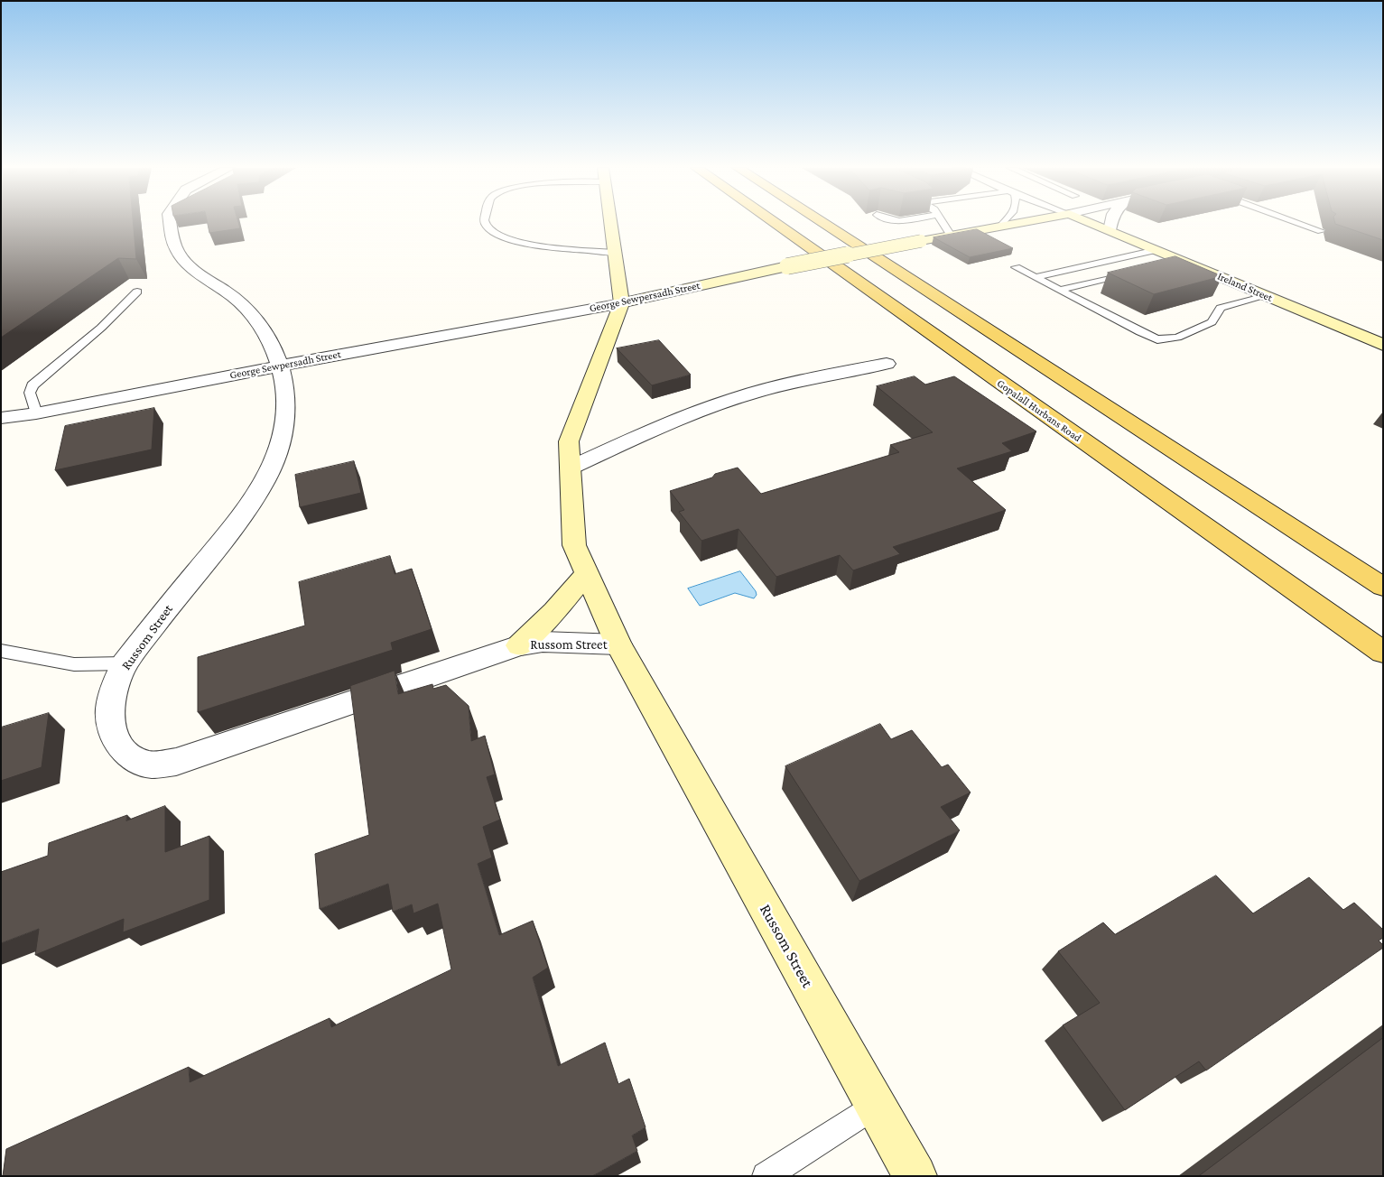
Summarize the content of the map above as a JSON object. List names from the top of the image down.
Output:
{
  "streets": {
    "main road": ["Gopalall Hurbans Road"],
    "street": ["Ireland Street", "George Sewpersadh Street", "Russom Street"]
  },
  "crossings": [
    ["George Sewpersadh Street", "Russom Street"]
  ]
}
